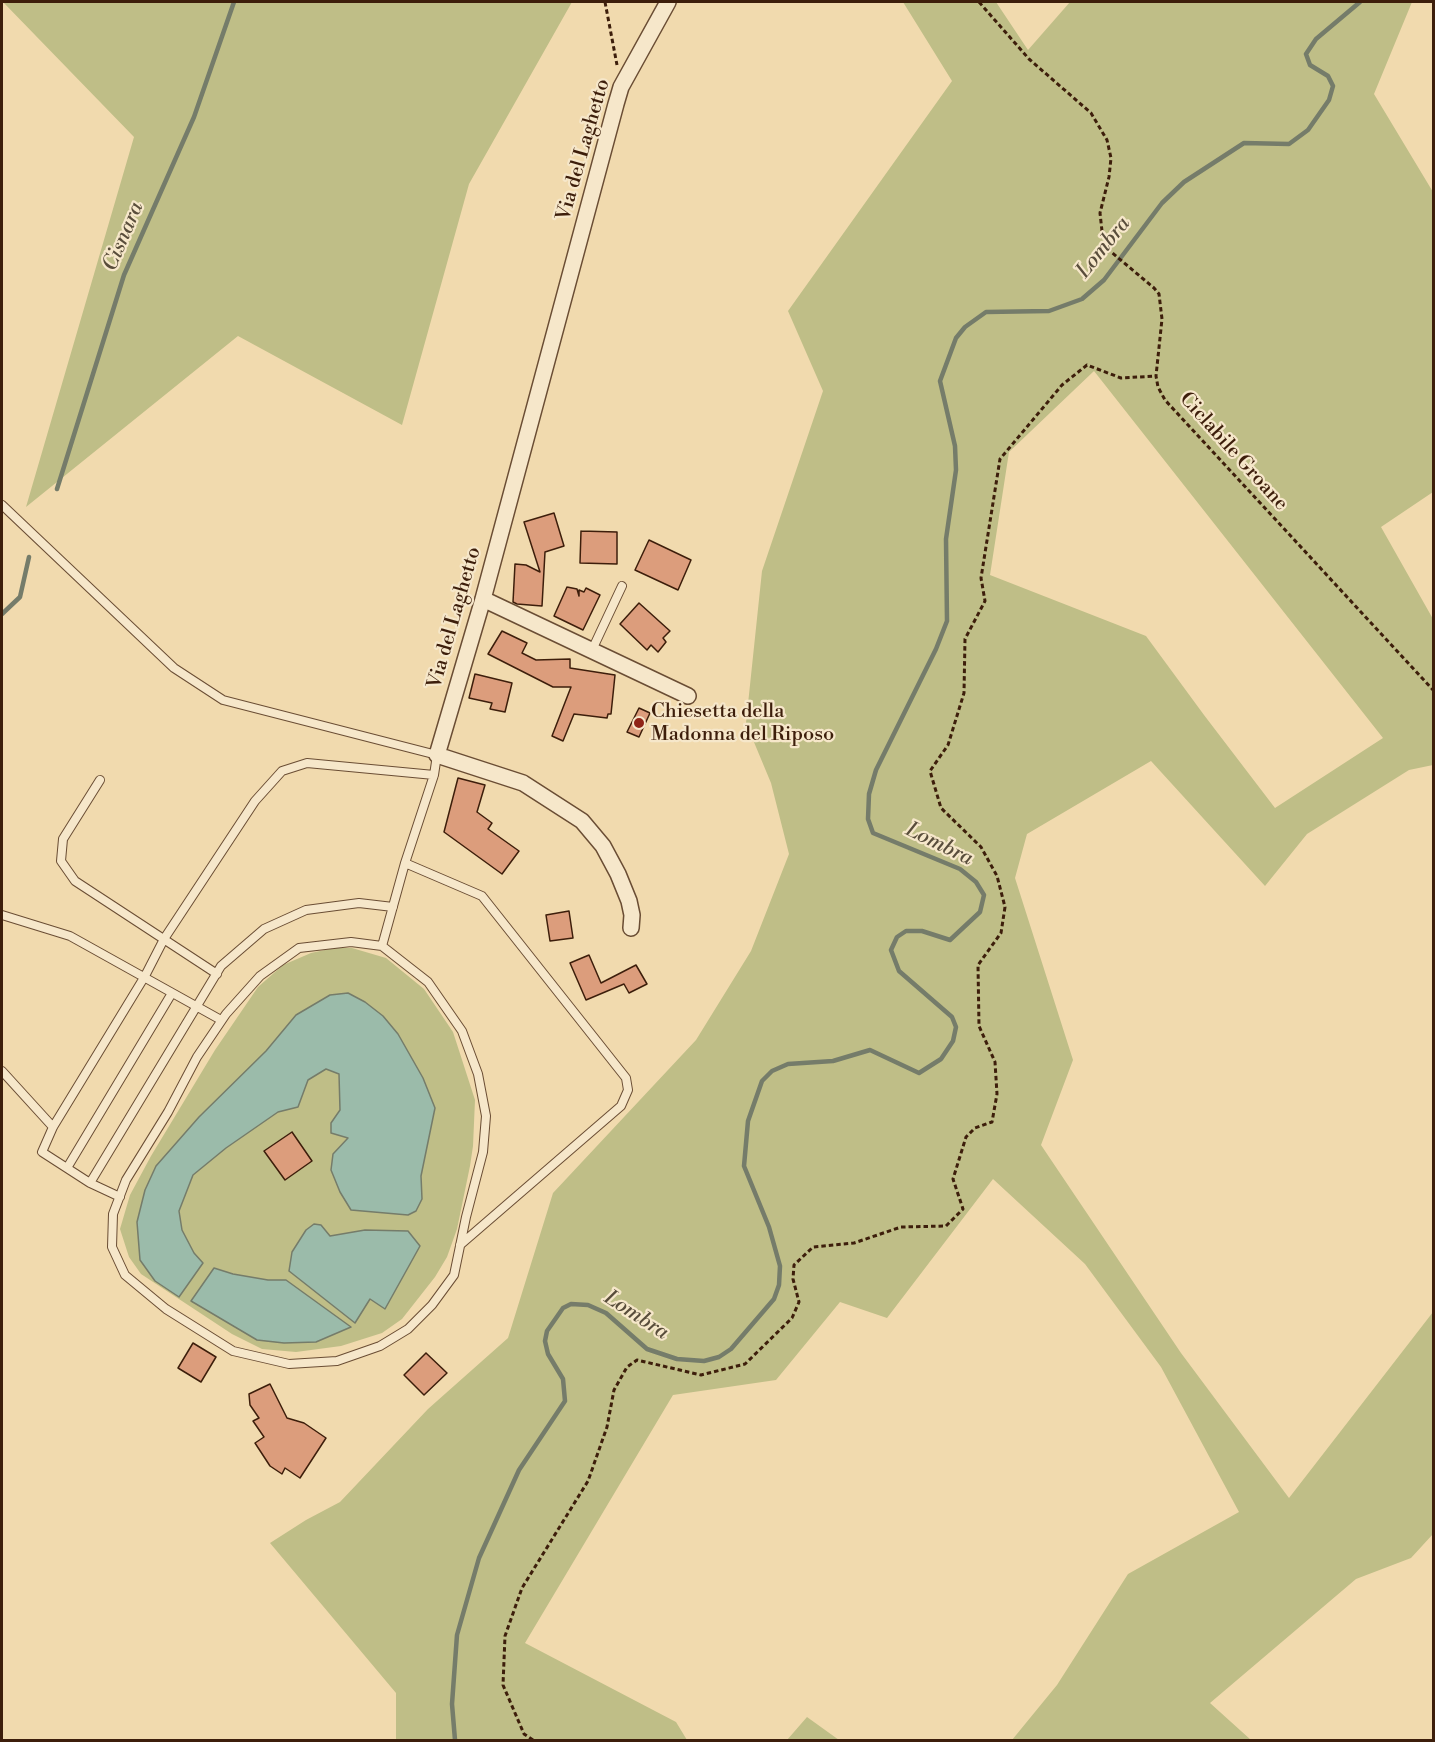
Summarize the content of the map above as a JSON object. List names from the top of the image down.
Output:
{
  "streets": {
    "street": ["Via del Laghetto"],
    "path": ["Ciclabile Groane"]
  },
  "water": ["Cisnara", "Lombra"],
  "places": ["Chiesetta della Madonna del Riposo"]
}
